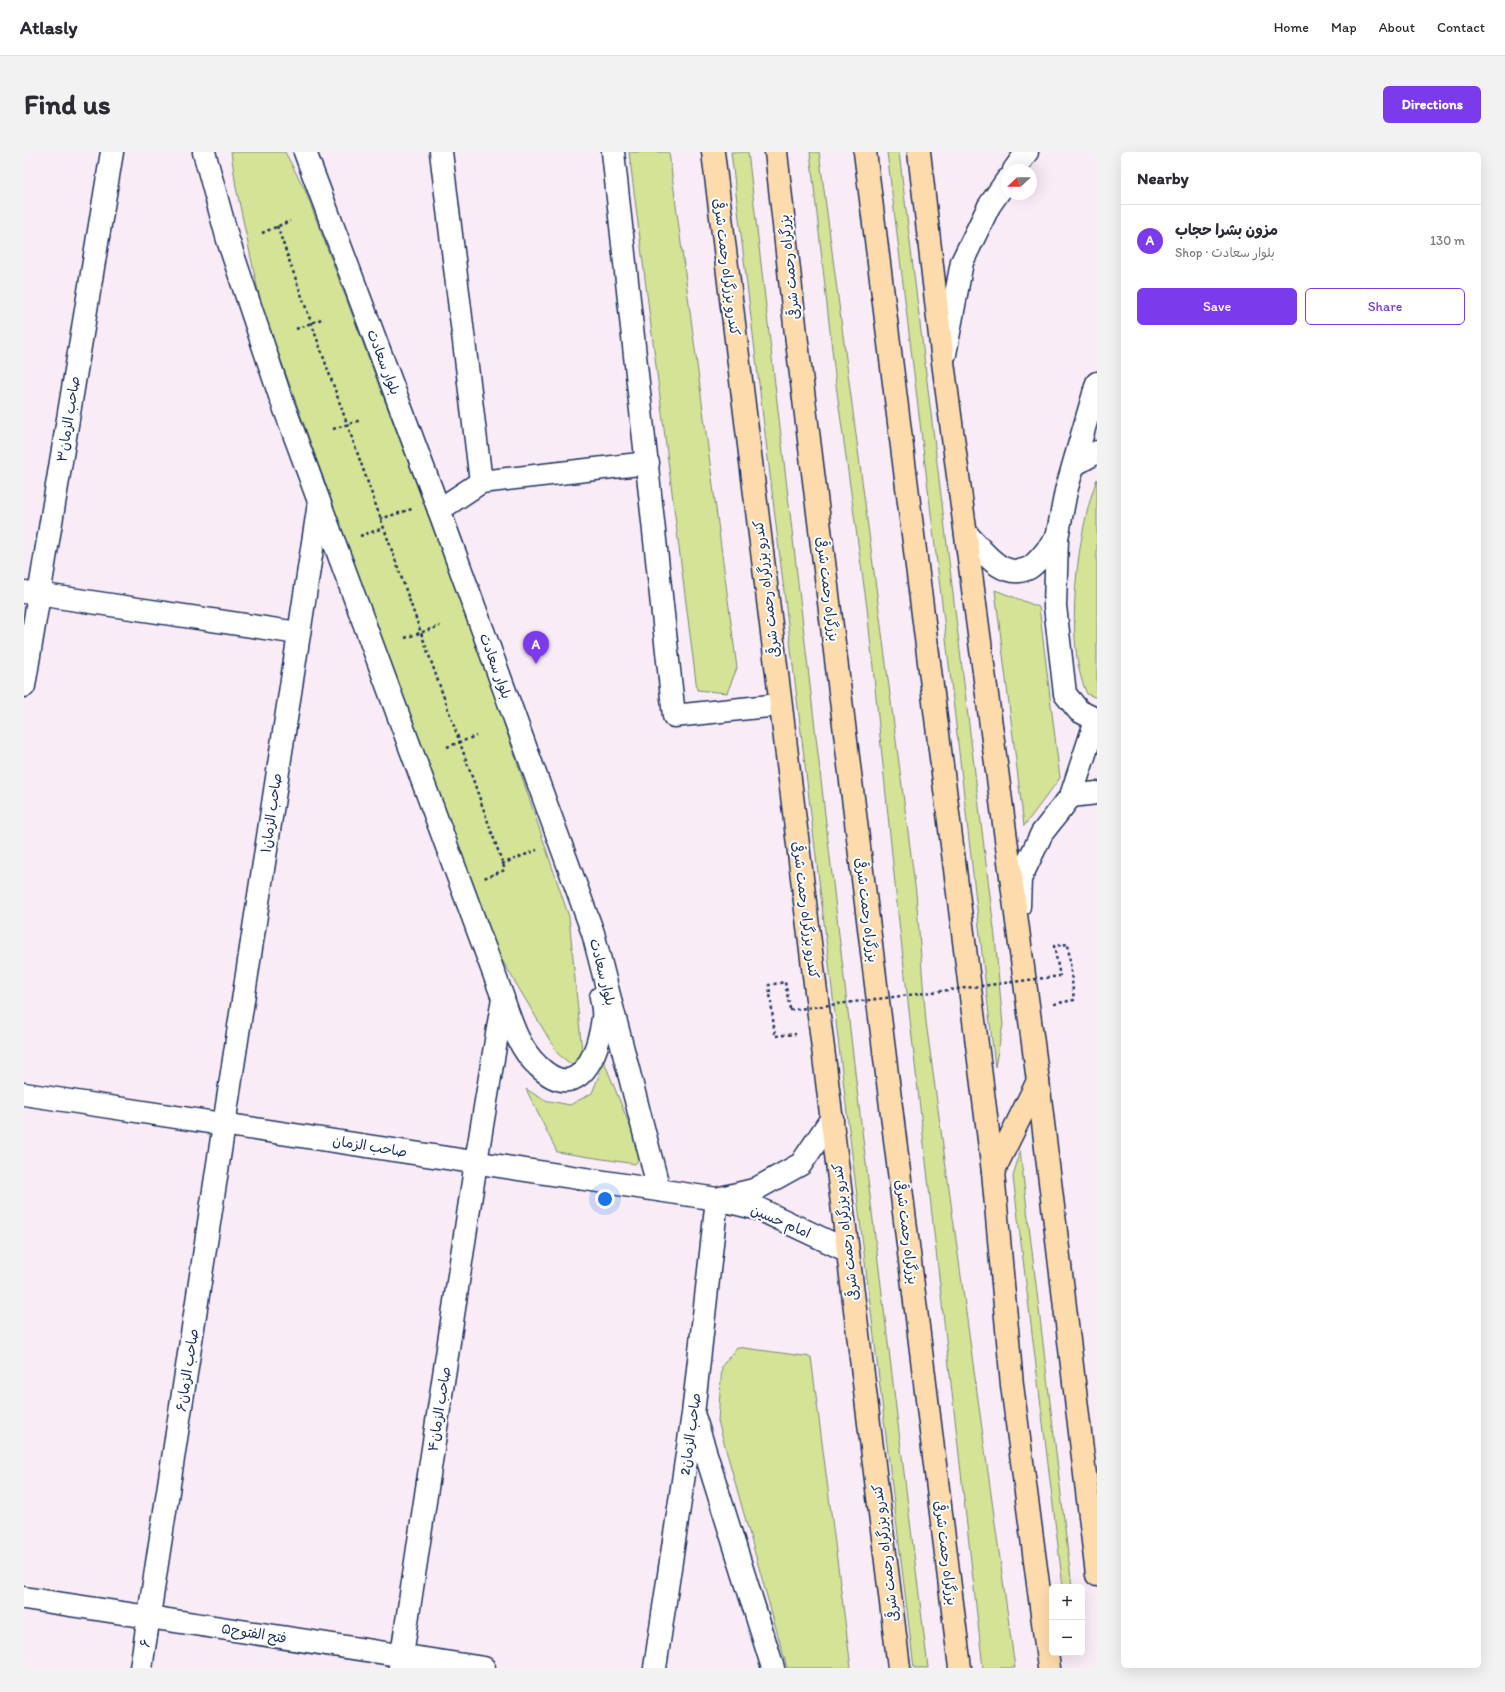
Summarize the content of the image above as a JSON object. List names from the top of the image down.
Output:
{
  "streets": {
    "main road": ["کندرو بزرگراه رحمت شرقی", "بزرگراه رحمت شرقی"],
    "street": [
      "بلوار سعادت",
      "صاحب الزمان۳",
      "صاحب الزمان۱",
      "صاحب الزمان",
      "امام حسین",
      "صاحب الزمان۶",
      "صاحب الزمان۴",
      "2صاحب الزمان",
      "فتح الفتوح۵",
      "۶"
    ]
  },
  "crossings": [
    ["کندرو بزرگراه رحمت شرقی", "امام حسین"],
    ["بلوار سعادت", "صاحب الزمان"],
    ["صاحب الزمان۱", "صاحب الزمان"],
    ["صاحب الزمان۱", "صاحب الزمان۶"],
    ["صاحب الزمان", "امام حسین"],
    ["صاحب الزمان", "صاحب الزمان۶"],
    ["صاحب الزمان", "صاحب الزمان۴"],
    ["صاحب الزمان", "2صاحب الزمان"],
    ["امام حسین", "2صاحب الزمان"],
    ["صاحب الزمان۶", "فتح الفتوح۵"],
    ["صاحب الزمان۶", "۶"],
    ["صاحب الزمان۴", "فتح الفتوح۵"],
    ["فتح الفتوح۵", "۶"]
  ],
  "north": "left",
  "page": {
    "header": "Atlasly",
    "nav": [
      "Home",
      "Map",
      "About",
      "Contact"
    ],
    "buttons": [
      "Directions",
      ["Save", "Share"]
    ],
    "title": "Find us",
    "heading": "Nearby",
    "list": [
      {
        "mark": "A",
        "name": "مزون بشرا حجاب",
        "note": "Shop · بلوار سعادت",
        "value": "130 m"
      }
    ],
    "pins": "A",
    "map_buttons": ["+", "−"]
  }
}
